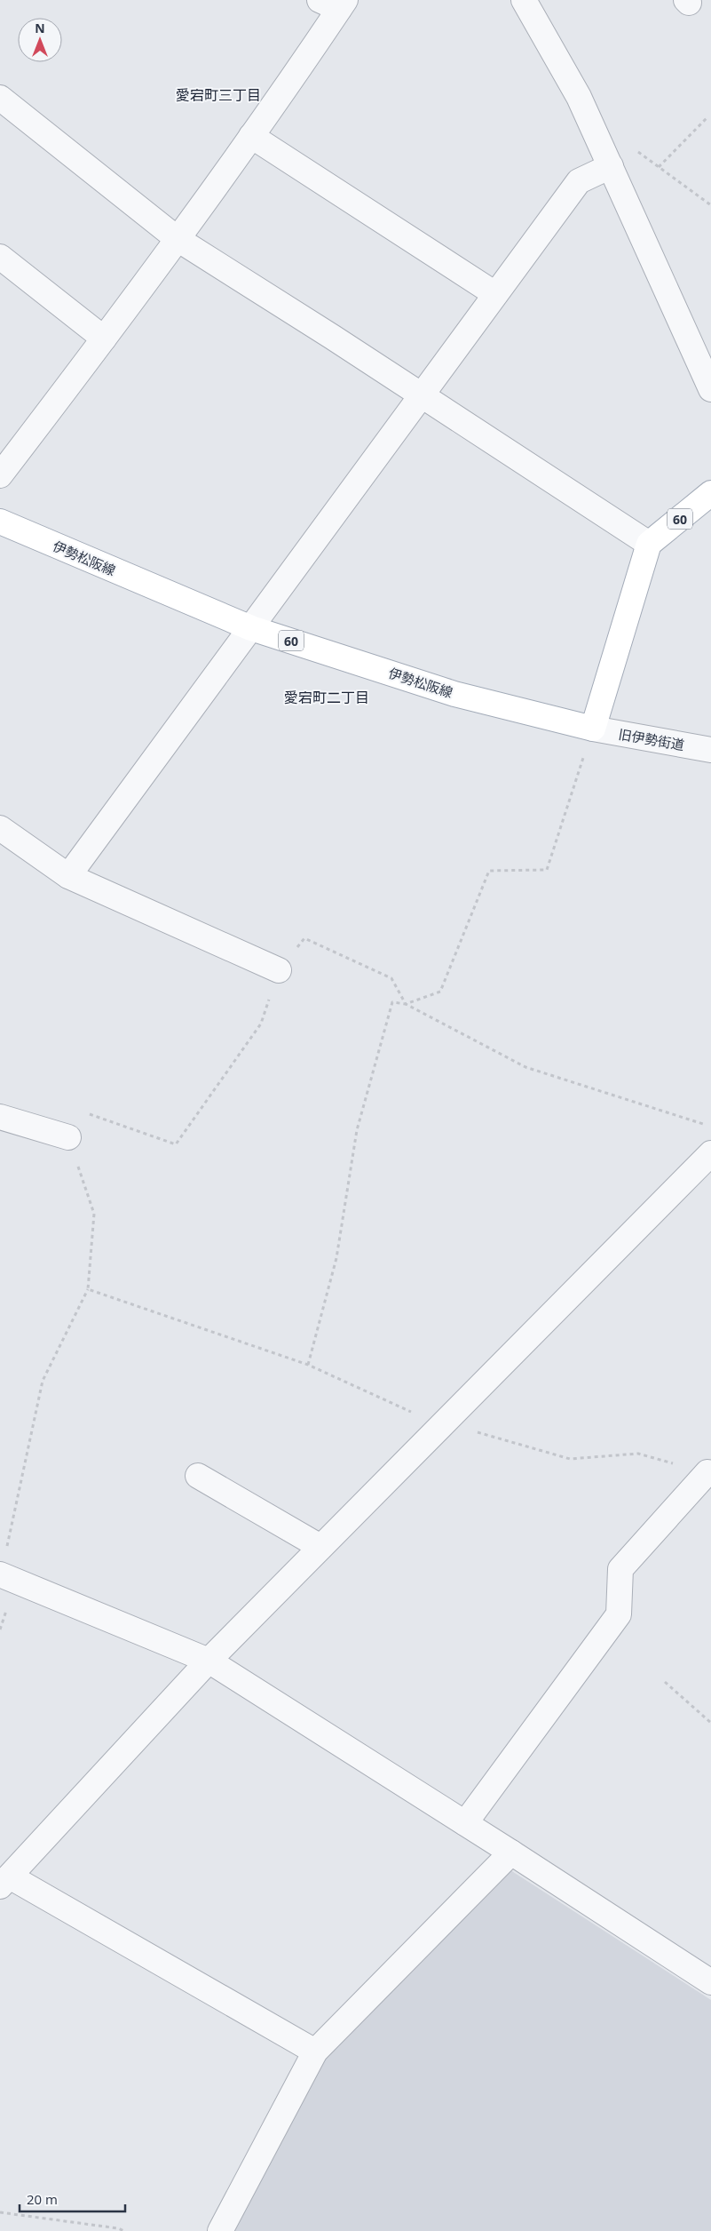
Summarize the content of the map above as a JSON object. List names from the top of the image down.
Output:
{
  "streets": {
    "main road": ["60", "伊勢松阪線"],
    "street": ["旧伊勢街道"]
  },
  "crossings": [
    ["伊勢松阪線", "旧伊勢街道"]
  ],
  "districts": ["愛宕町三丁目", "愛宕町二丁目"],
  "scale_bar": "20 m",
  "north": "top"
}
